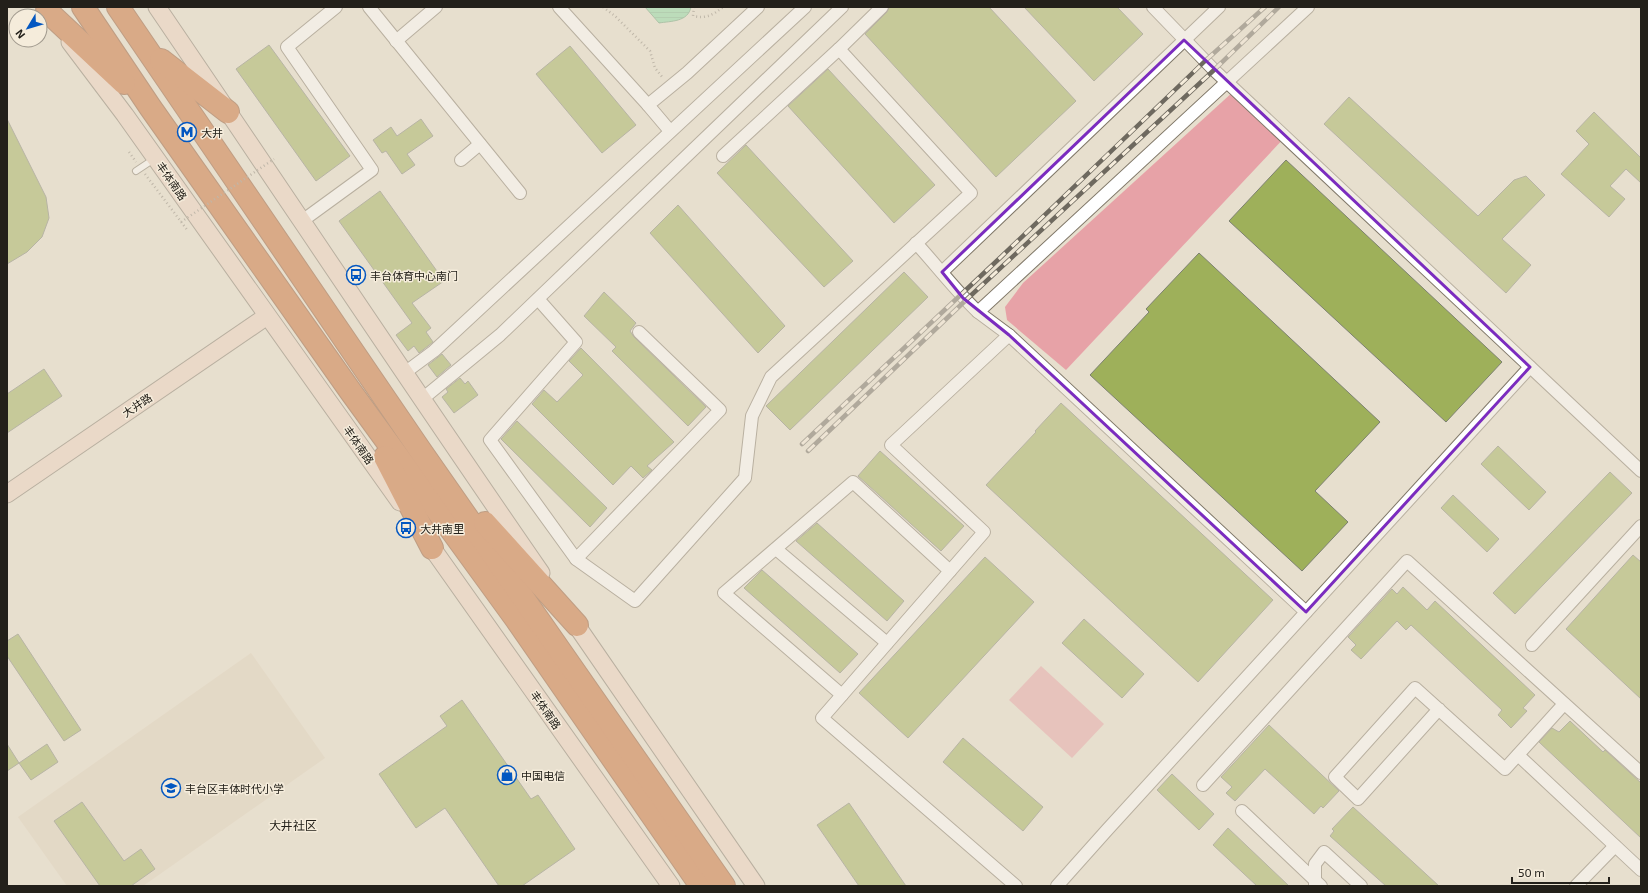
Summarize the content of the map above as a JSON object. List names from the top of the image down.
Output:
{
  "streets": {
    "street": ["丰体南路", "大井路"]
  },
  "crossings": [
    ["丰体南路", "大井路"]
  ],
  "districts": ["大井社区"],
  "places": {
    "metro station": ["大井"],
    "bus stop": ["丰台体育中心南门", "大井南里"],
    "shop": ["中国电信"],
    "school or university": ["丰台区丰体时代小学"]
  },
  "scale_bar": "50 m",
  "north": "bottom left"
}
